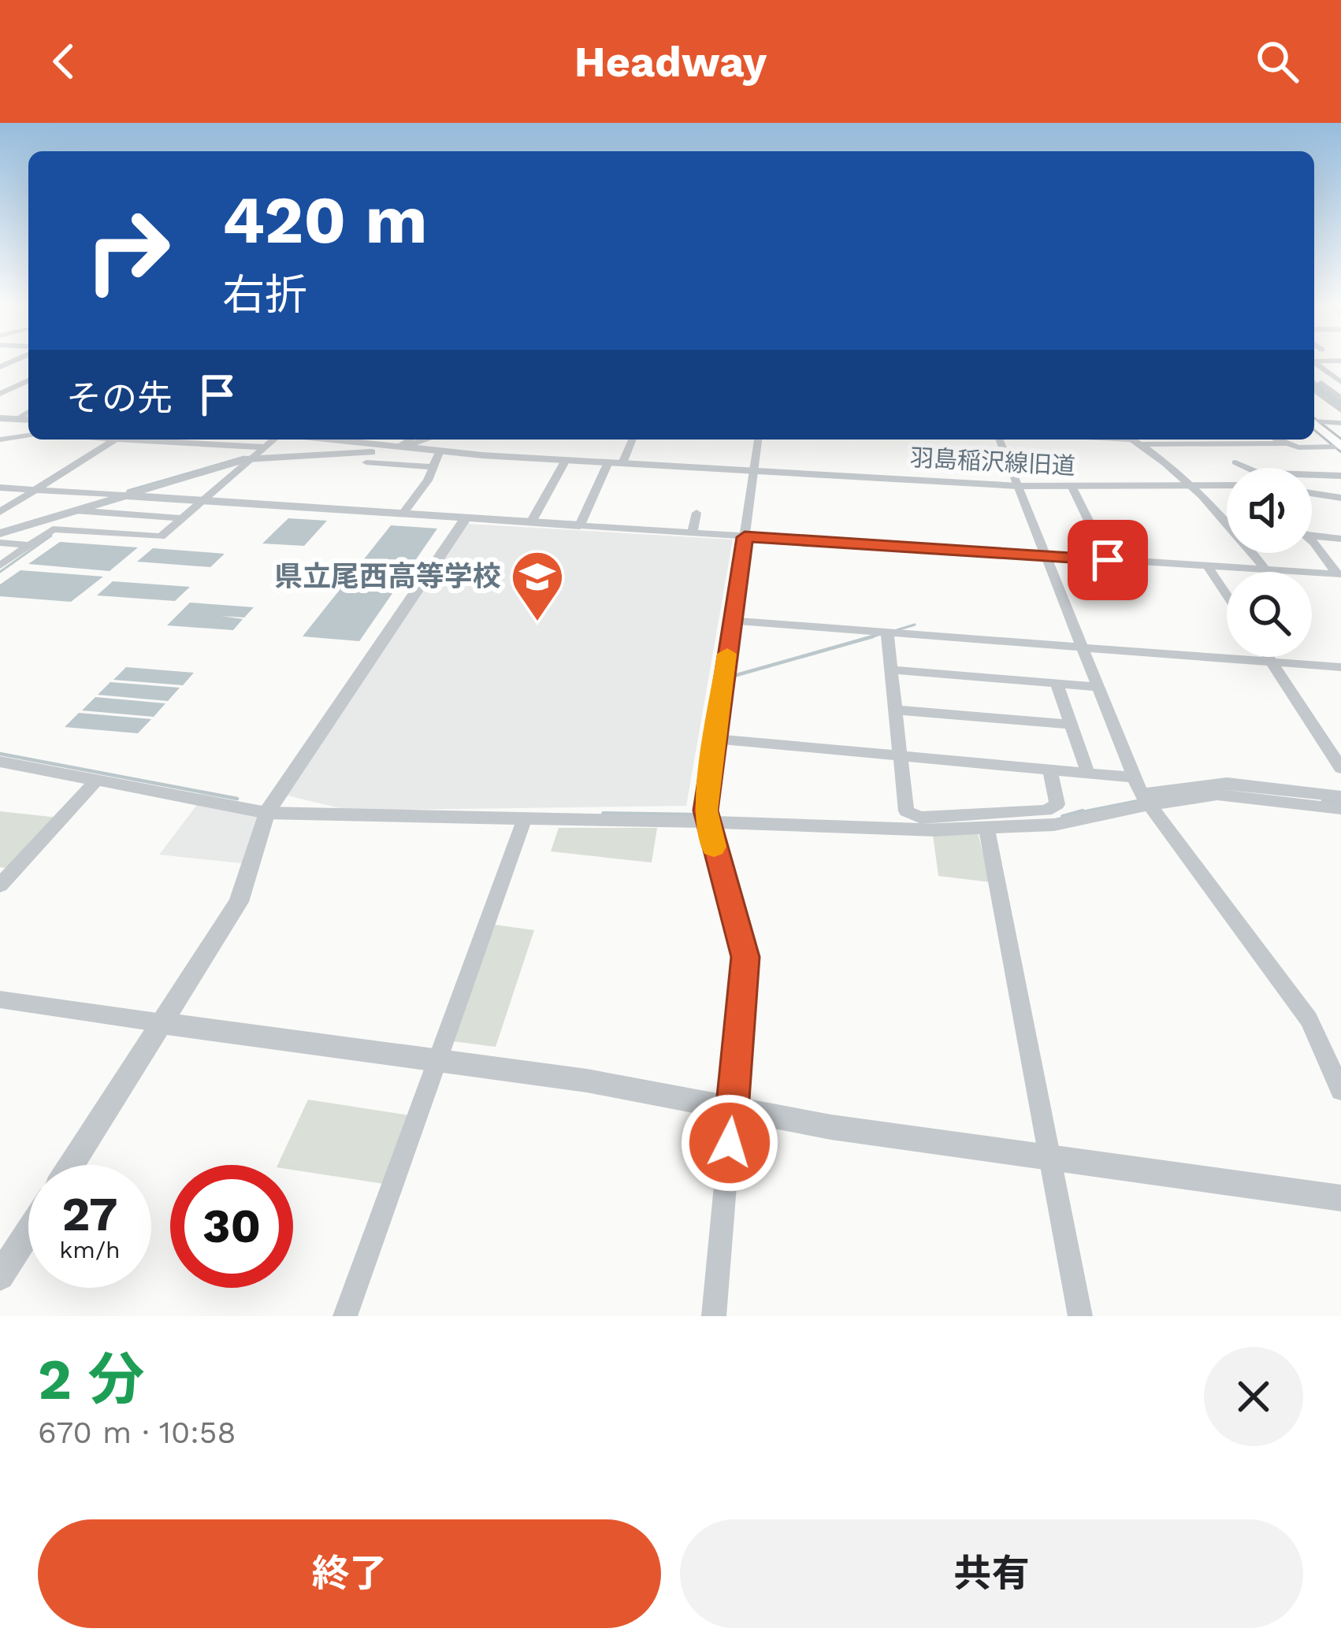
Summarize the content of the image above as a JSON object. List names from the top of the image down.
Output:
{
  "streets": {
    "street": ["羽島稲沢線旧道"]
  },
  "places": {
    "school or university": ["県立尾西高等学校"]
  },
  "page": {
    "header": "Headway",
    "turn": ["420 m", "右折"],
    "then": "その先",
    "speed": "27 km/h",
    "limit": "30",
    "heading": ["2 分", "670 m · 10:58"],
    "buttons": ["終了", "共有"]
  }
}
